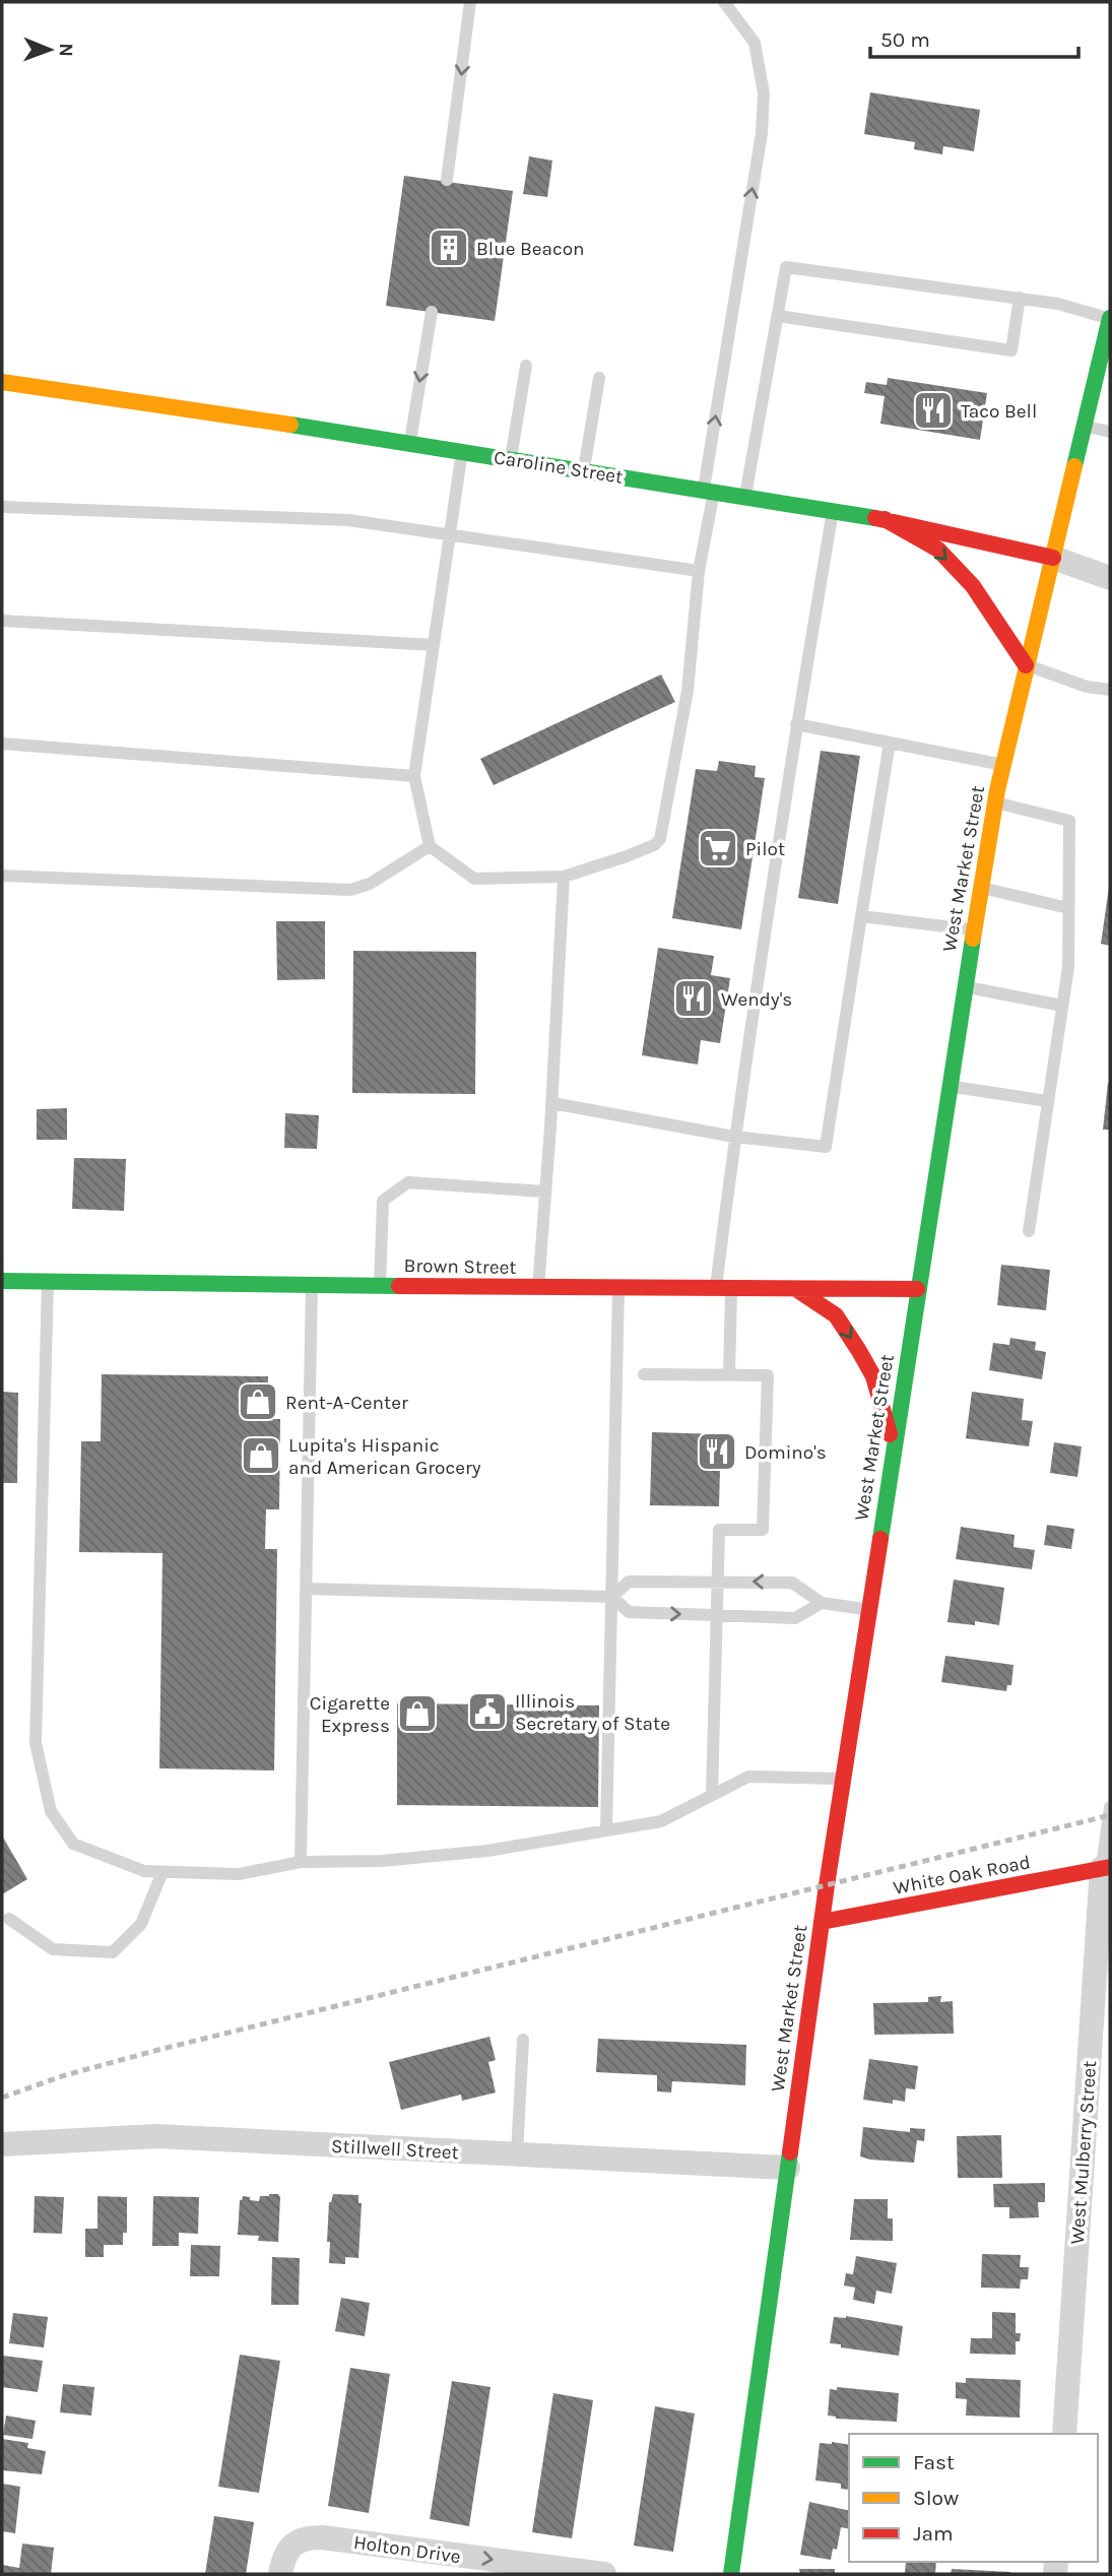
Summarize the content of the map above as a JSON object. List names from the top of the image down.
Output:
{
  "streets": {
    "main road": [
      "Caroline Street",
      "West Market Street",
      "Brown Street",
      "White Oak Road"
    ],
    "street": ["Stillwell Street", "West Mulberry Street", "Holton Drive"]
  },
  "crossings": [
    ["Caroline Street", "West Market Street"],
    ["West Market Street", "Brown Street"],
    ["West Market Street", "White Oak Road"],
    ["West Market Street", "Stillwell Street"],
    ["White Oak Road", "West Mulberry Street"]
  ],
  "one_way": ["Holton Drive"],
  "places": {
    "building": ["Blue Beacon"],
    "restaurant": ["Taco Bell", "Wendy's", "Domino's"],
    "supermarket": ["Pilot"],
    "shop": ["Rent-A-Center", "Lupita's Hispanic and American Grocery", "Cigarette Express"],
    "public building": ["Illinois Secretary of State"]
  },
  "legend": ["Fast", "Slow", "Jam"],
  "scale_bar": "50 m",
  "north": "right"
}
